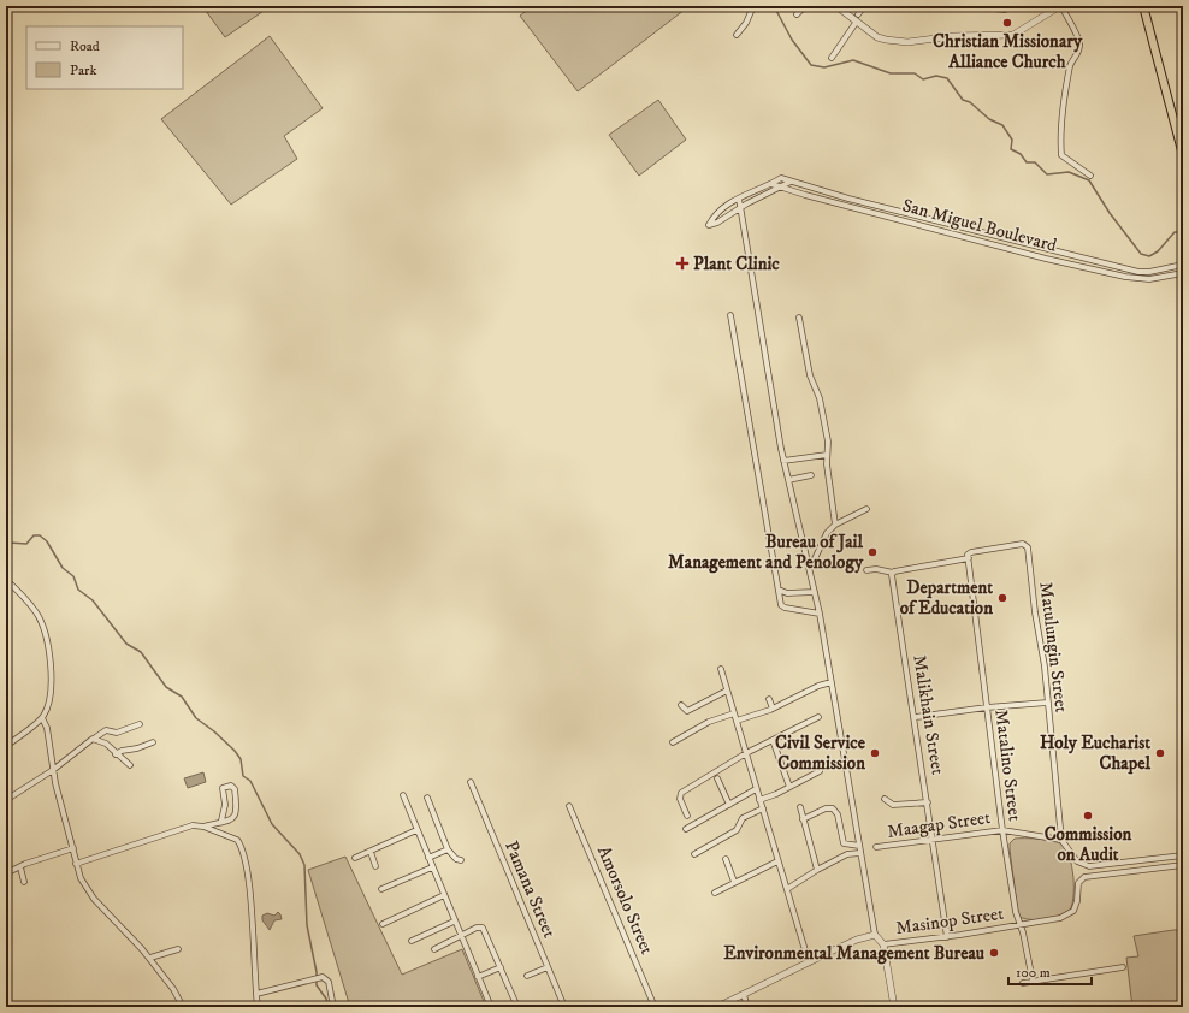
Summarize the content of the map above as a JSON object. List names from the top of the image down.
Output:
{
  "streets": {
    "street": [
      "San Miguel Boulevard",
      "Matulungin Street",
      "Malikhain Street",
      "Matalino Street",
      "Maagap Street",
      "Pamana Street",
      "Amorsolo Street",
      "Masinop Street"
    ]
  },
  "crossings": [
    ["Matulungin Street", "Matalino Street"],
    ["Matulungin Street", "Maagap Street"],
    ["Malikhain Street", "Maagap Street"],
    ["Malikhain Street", "Masinop Street"],
    ["Matalino Street", "Maagap Street"],
    ["Matalino Street", "Masinop Street"]
  ],
  "places": {
    "other": [
      "Christian Missionary Alliance Church",
      "Bureau of Jail Management and Penology",
      "Department of Education",
      "Civil Service Commission",
      "Holy Eucharist Chapel",
      "Commission on Audit",
      "Environmental Management Bureau"
    ],
    "health": ["Plant Clinic"]
  },
  "legend": ["Road", "Park"],
  "scale_bar": "100 m"
}
